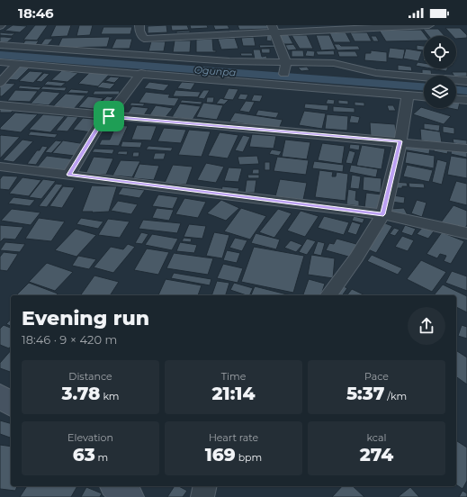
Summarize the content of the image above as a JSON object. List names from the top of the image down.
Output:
{
  "water": ["Ogunpa"],
  "page": {
    "status": "18:46",
    "heading": ["Evening run", "18:46 · 9 × 420 m"],
    "stats": [
      ["Distance", "3.78 km"],
      ["Time", "21:14"],
      ["Pace", "5:37 /km"],
      ["Elevation", "63 m"],
      ["Heart rate", "169 bpm"],
      ["kcal", "274"]
    ]
  }
}
